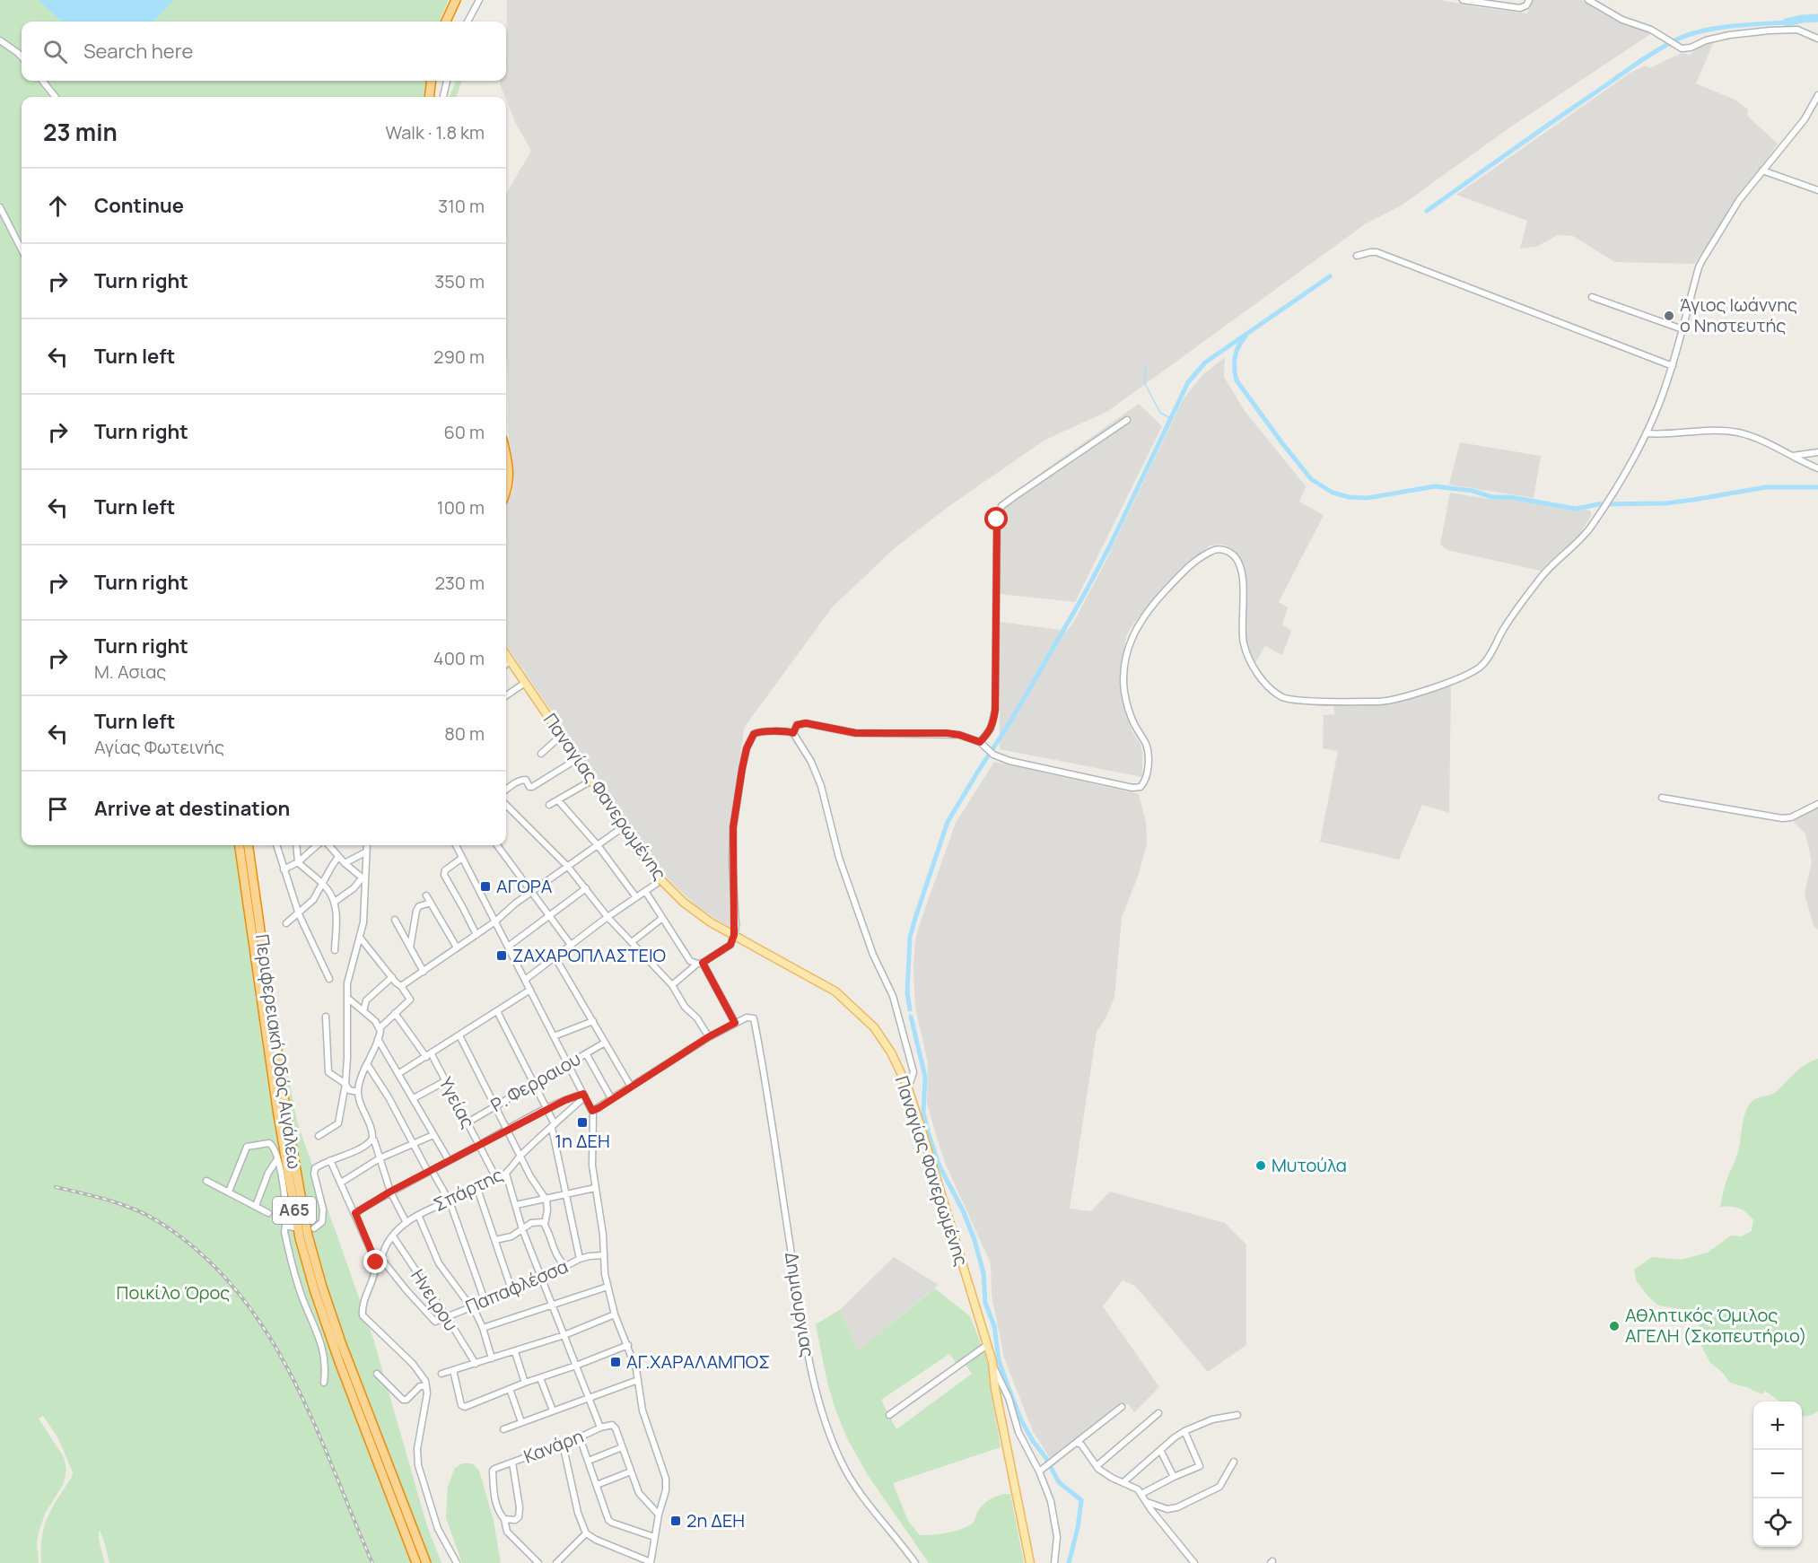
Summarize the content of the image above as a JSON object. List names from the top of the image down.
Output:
{
  "streets": {
    "highway": ["Περιφερειακή Οδός Αιγάλεω", "Α65"],
    "main road": ["Παναγίας Φανερωμένης"],
    "street": [
      "Ρ. Φερραιου",
      "Υγείας",
      "Σπάρτης",
      "Παπαφλέσσα",
      "Ηνειρου",
      "Δημιουργιας",
      "Κανάρη"
    ]
  },
  "crossings": [
    ["Ρ. Φερραιου", "Υγείας"],
    ["Υγείας", "Σπάρτης"],
    ["Σπάρτης", "Παπαφλέσσα"],
    ["Σπάρτης", "Ηνειρου"],
    ["Παπαφλέσσα", "Ηνειρου"]
  ],
  "parks": ["Ποικίλο Όρος"],
  "places": {
    "other": ["Άγιος Ιωάννης ο Νηστευτής", "Μυτούλα", "Αθλητικός Όμιλος ΑΓΕΛΗ (Σκοπευτήριο)"],
    "transit": [
      "ΑΓΟΡΑ",
      "ΖΑΧΑΡΟΠΛΑΣΤΕΙΟ",
      "1η ΔΕΗ",
      "ΑΓ.ΧΑΡΑΛΑΜΠΟΣ",
      "2η ΔΕΗ"
    ]
  },
  "page": {
    "search": "Search here",
    "heading": ["23 min", "Walk · 1.8 km"],
    "list": [
      ["Continue", "310 m"],
      ["Turn right", "350 m"],
      ["Turn left", "290 m"],
      ["Turn right", "60 m"],
      ["Turn left", "100 m"],
      ["Turn right", "230 m"],
      ["Turn right", "Μ. Ασιας", "400 m"],
      ["Turn left", "Αγίας Φωτεινής", "80 m"],
      "Arrive at destination"
    ],
    "map_buttons": ["+", "−"]
  }
}
